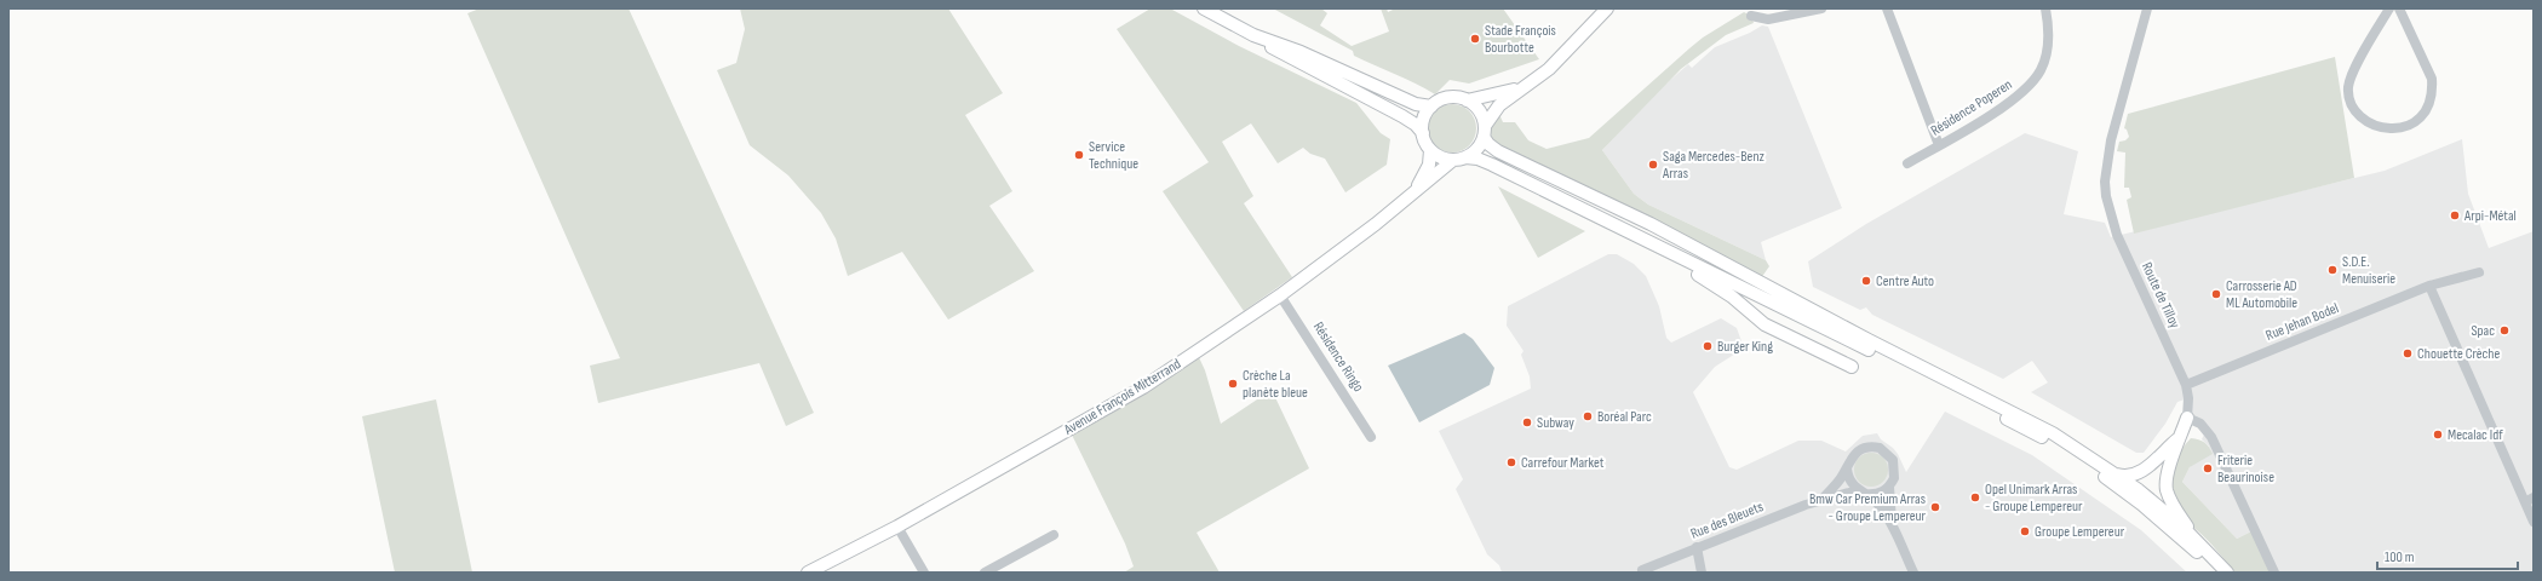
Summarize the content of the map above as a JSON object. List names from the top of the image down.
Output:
{
  "streets": {
    "main road": ["Avenue François Mitterrand"],
    "street": [
      "Résidence Poperen",
      "Route de Tilloy",
      "Rue Jehan Bodel",
      "Résidence Ringo",
      "Rue des Bleuets"
    ]
  },
  "crossings": [
    ["Route de Tilloy", "Rue Jehan Bodel"],
    ["Résidence Ringo", "Avenue François Mitterrand"]
  ],
  "places": [
    "Stade François Bourbotte",
    "Service Technique",
    "Saga Mercedes-Benz Arras",
    "Arpi-Métal",
    "S.D.E. Menuiserie",
    "Centre Auto",
    "Carrosserie AD ML Automobile",
    "Spac",
    "Burger King",
    "Chouette Crèche",
    "Crèche La planète bleue",
    "Boréal Parc",
    "Subway",
    "Mecalac Idf",
    "Carrefour Market",
    "Friterie Beaurinoise",
    "Opel Unimark Arras - Groupe Lempereur",
    "Bmw Car Premium Arras - Groupe Lempereur",
    "Groupe Lempereur"
  ],
  "scale_bar": "100 m"
}
